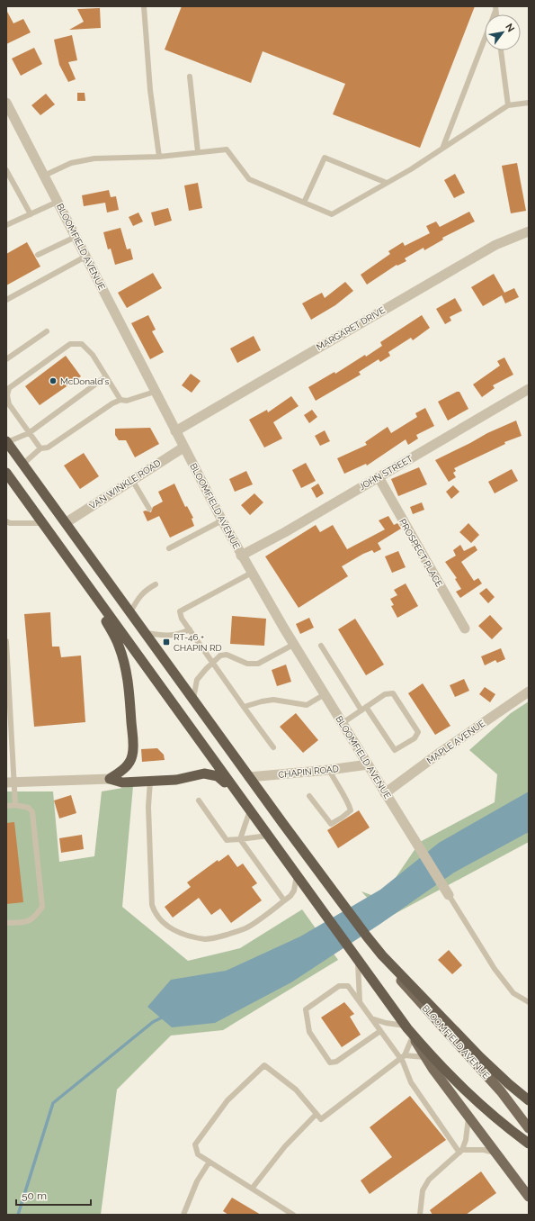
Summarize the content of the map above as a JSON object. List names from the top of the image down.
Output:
{
  "streets": {
    "main road": ["BLOOMFIELD AVENUE"],
    "street": [
      "MARGARET DRIVE",
      "JOHN STREET",
      "VAN WINKLE ROAD",
      "PROSPECT PLACE",
      "MAPLE AVENUE",
      "CHAPIN ROAD"
    ]
  },
  "crossings": [
    ["BLOOMFIELD AVENUE", "MARGARET DRIVE"],
    ["BLOOMFIELD AVENUE", "JOHN STREET"],
    ["BLOOMFIELD AVENUE", "VAN WINKLE ROAD"],
    ["BLOOMFIELD AVENUE", "MAPLE AVENUE"],
    ["BLOOMFIELD AVENUE", "CHAPIN ROAD"],
    ["JOHN STREET", "PROSPECT PLACE"]
  ],
  "places": {
    "other": ["McDonald's"],
    "transit": ["RT-46 + CHAPIN RD"]
  },
  "scale_bar": "50 m",
  "north": "top right"
}
